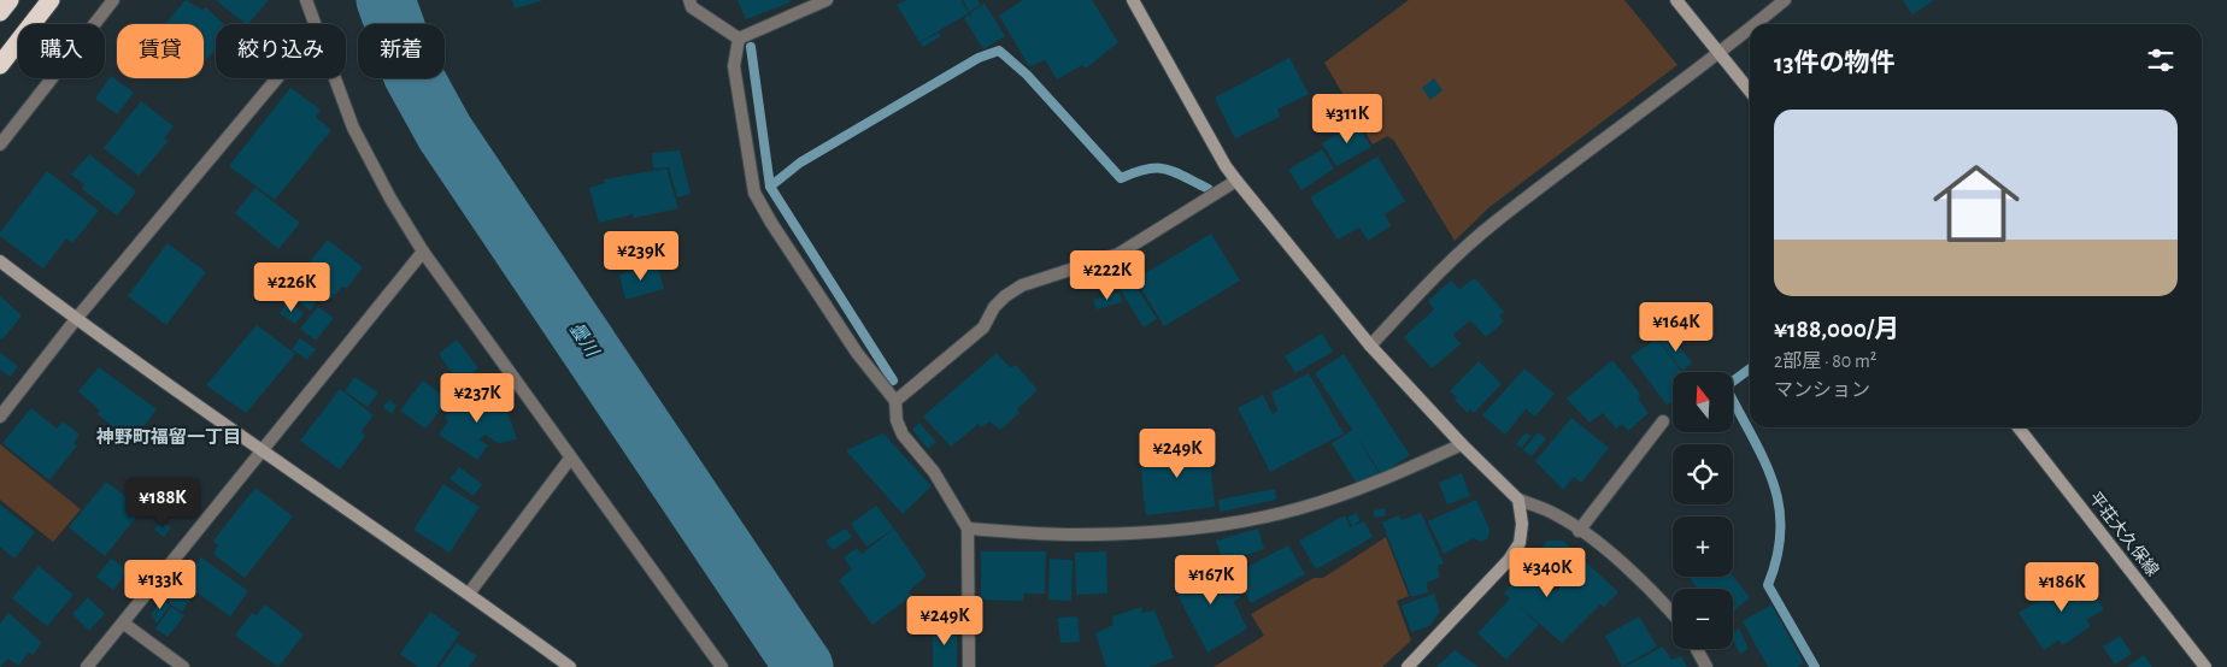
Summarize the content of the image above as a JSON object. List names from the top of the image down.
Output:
{
  "streets": {
    "street": ["平荘大久保線"]
  },
  "districts": ["神野町福留一丁目"],
  "water": ["曇川"],
  "north": "top",
  "page": {
    "chip": [
      "購入",
      "賃貸",
      "絞り込み",
      "新着"
    ],
    "heading": "13件の物件",
    "price": [
      "¥311K",
      "¥239K",
      "¥222K",
      "¥226K",
      "¥164K",
      "¥237K",
      "¥249K",
      "¥188K",
      "¥340K",
      "¥167K",
      "¥133K",
      "¥186K",
      "¥249K"
    ],
    "list": [
      {
        "name": "¥188,000/月",
        "note": "2部屋 · 80 m² · マンション"
      }
    ],
    "map_buttons": ["+", "−"]
  }
}
